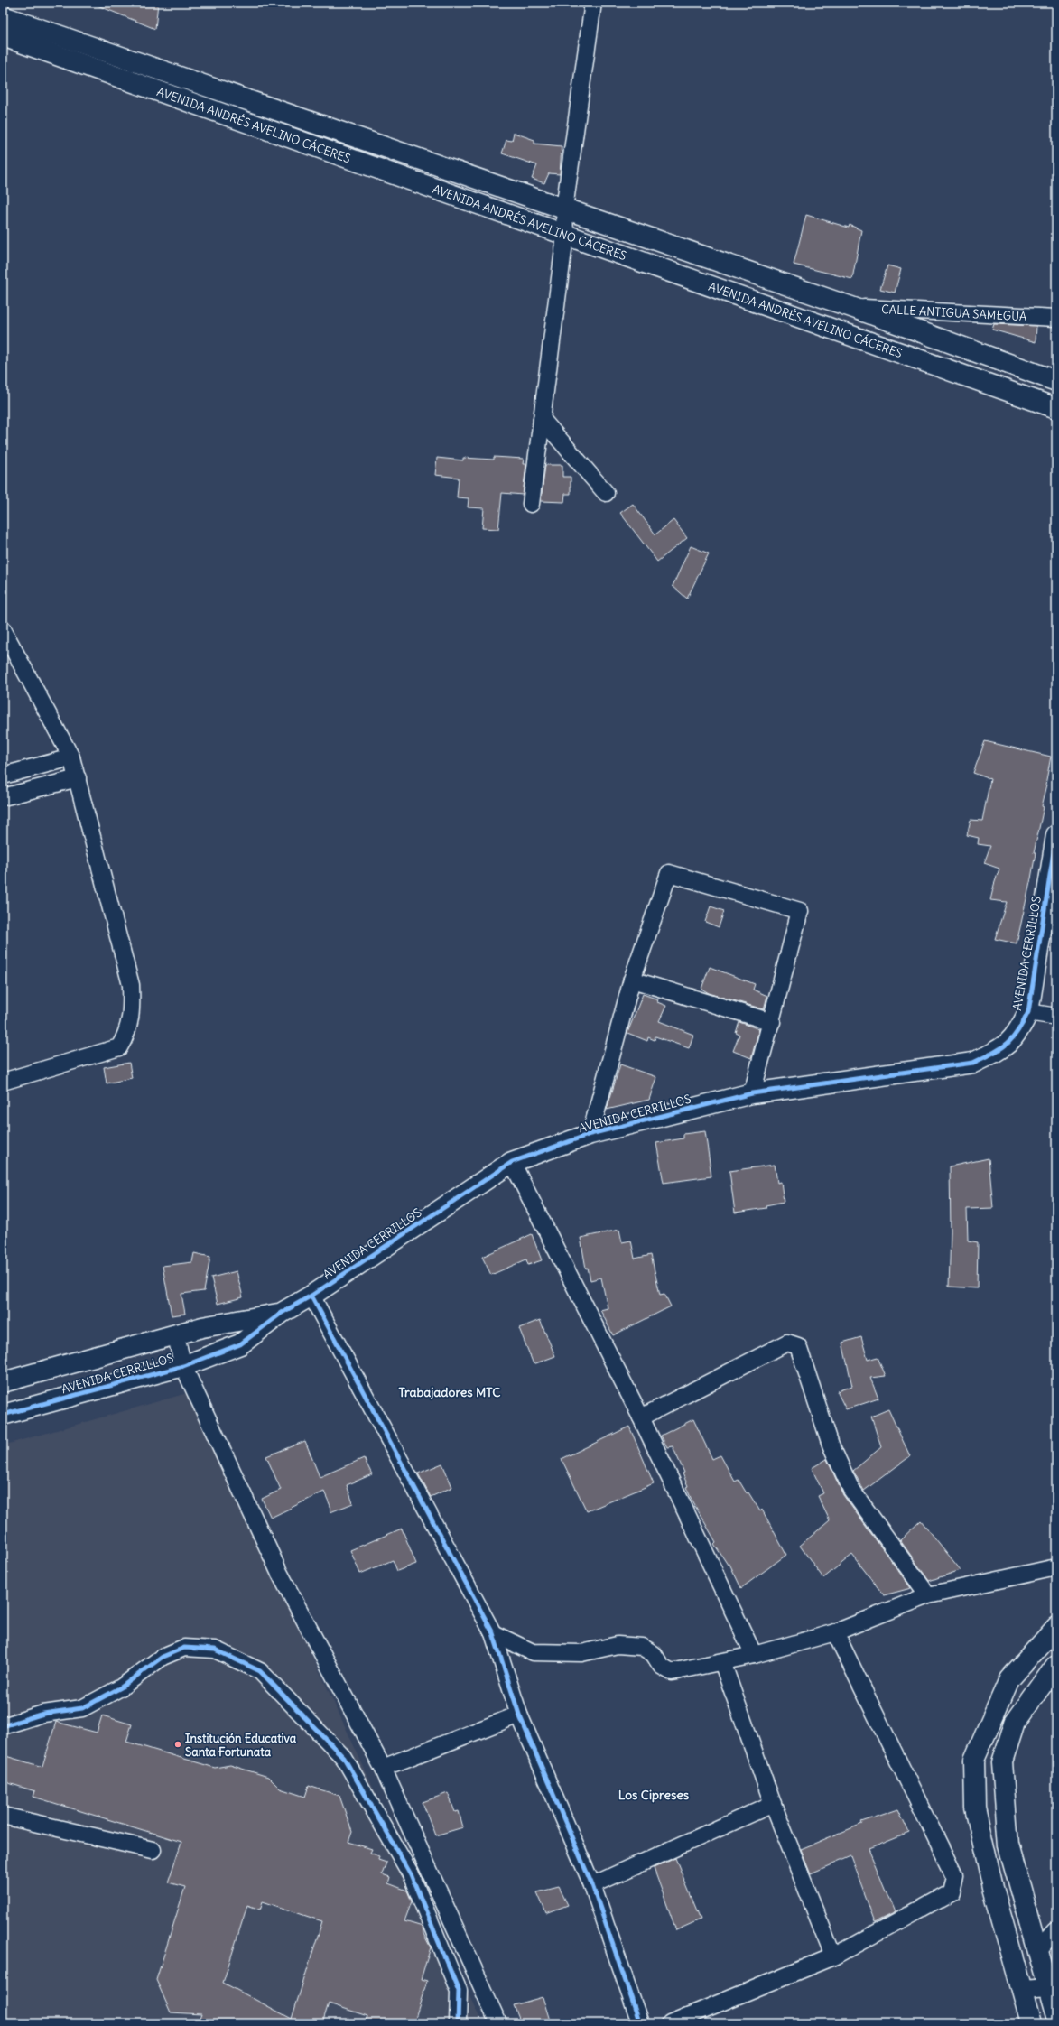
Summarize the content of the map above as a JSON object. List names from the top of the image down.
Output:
{
  "streets": {
    "main road": ["AVENIDA ANDRÉS AVELINO CÁCERES", "AVENIDA CERRILLOS"],
    "street": ["CALLE ANTIGUA SAMEGUA"]
  },
  "crossings": [
    ["AVENIDA ANDRÉS AVELINO CÁCERES", "CALLE ANTIGUA SAMEGUA"]
  ],
  "districts": ["Trabajadores MTC", "Los Cipreses"],
  "places": ["Institución Educativa Santa Fortunata"]
}
